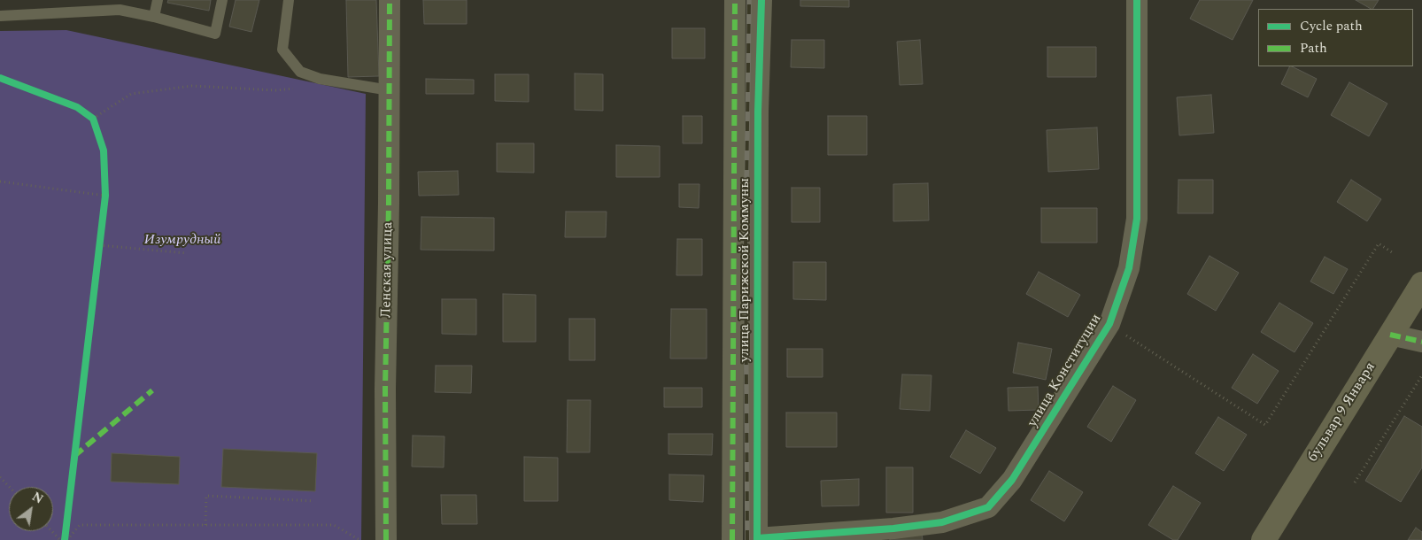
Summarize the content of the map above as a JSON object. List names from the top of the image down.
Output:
{
  "streets": {
    "main road": ["бульвар 9 Января"],
    "street": ["Ленская улица", "улица Парижской Коммуны", "улица Конституции"]
  },
  "crossings": [
    ["улица Парижской Коммуны", "улица Конституции"]
  ],
  "parks": ["Изумрудный"],
  "legend": ["Cycle path", "Path"],
  "north": "top right"
}
